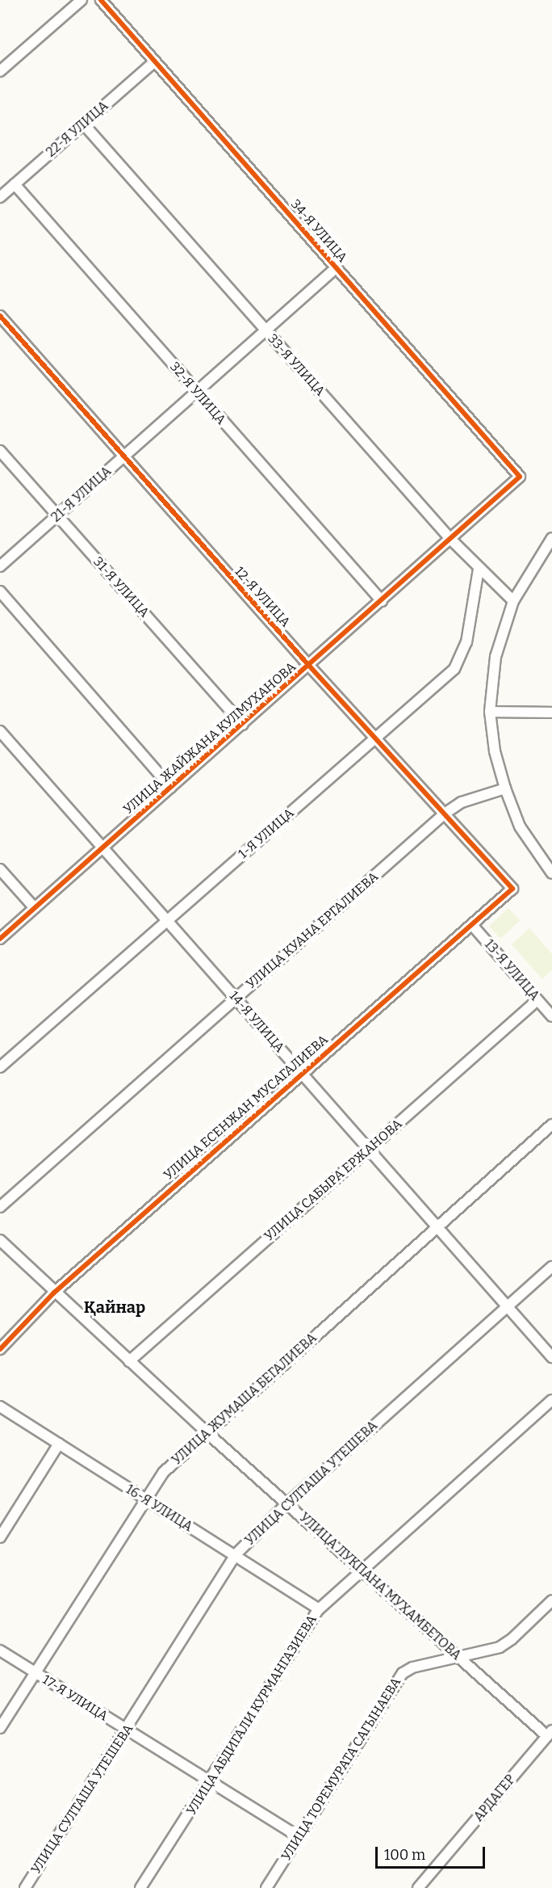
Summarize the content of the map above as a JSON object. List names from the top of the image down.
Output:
{
  "streets": {
    "street": [
      "22-Я УЛИЦА",
      "34-Я УЛИЦА",
      "33-Я УЛИЦА",
      "32-Я УЛИЦА",
      "21-Я УЛИЦА",
      "31-Я УЛИЦА",
      "12-Я УЛИЦА",
      "УЛИЦА ЖАЙЖАНА КУЛМУХАНОВА",
      "1-Я УЛИЦА",
      "УЛИЦА КУАНА ЕРГАЛИЕВА",
      "13-Я УЛИЦА",
      "14-Я УЛИЦА",
      "УЛИЦА ЕСЕНЖАН МУСАГАЛИЕВА",
      "УЛИЦА САБЫРА ЕРЖАНОВА",
      "УЛИЦА ЖУМАША БЕГАЛИЕВА",
      "УЛИЦА СУЛТАША УТЕШЕВА",
      "16-Я УЛИЦА",
      "УЛИЦА ЛУКПАНА МУХАМБЕТОВА",
      "17-Я УЛИЦА",
      "УЛИЦА АБДИГАЛИ КУРМАНГАЗИЕВА",
      "УЛИЦА ТОРЕМУРАТА САГЫНАЕВА",
      "АРДАГЕР"
    ]
  },
  "crossings": [
    ["22-Я УЛИЦА", "34-Я УЛИЦА"],
    ["22-Я УЛИЦА", "33-Я УЛИЦА"],
    ["22-Я УЛИЦА", "32-Я УЛИЦА"],
    ["34-Я УЛИЦА", "21-Я УЛИЦА"],
    ["34-Я УЛИЦА", "УЛИЦА ЖАЙЖАНА КУЛМУХАНОВА"],
    ["33-Я УЛИЦА", "21-Я УЛИЦА"],
    ["33-Я УЛИЦА", "УЛИЦА ЖАЙЖАНА КУЛМУХАНОВА"],
    ["33-Я УЛИЦА", "1-Я УЛИЦА"],
    ["32-Я УЛИЦА", "21-Я УЛИЦА"],
    ["32-Я УЛИЦА", "УЛИЦА ЖАЙЖАНА КУЛМУХАНОВА"],
    ["21-Я УЛИЦА", "31-Я УЛИЦА"],
    ["21-Я УЛИЦА", "12-Я УЛИЦА"],
    ["31-Я УЛИЦА", "УЛИЦА ЖАЙЖАНА КУЛМУХАНОВА"],
    ["12-Я УЛИЦА", "УЛИЦА ЖАЙЖАНА КУЛМУХАНОВА"],
    ["12-Я УЛИЦА", "1-Я УЛИЦА"],
    ["12-Я УЛИЦА", "УЛИЦА КУАНА ЕРГАЛИЕВА"],
    ["12-Я УЛИЦА", "УЛИЦА ЕСЕНЖАН МУСАГАЛИЕВА"],
    ["УЛИЦА ЖАЙЖАНА КУЛМУХАНОВА", "14-Я УЛИЦА"],
    ["1-Я УЛИЦА", "14-Я УЛИЦА"],
    ["УЛИЦА КУАНА ЕРГАЛИЕВА", "14-Я УЛИЦА"],
    ["13-Я УЛИЦА", "УЛИЦА ЕСЕНЖАН МУСАГАЛИЕВА"],
    ["13-Я УЛИЦА", "УЛИЦА САБЫРА ЕРЖАНОВА"],
    ["14-Я УЛИЦА", "УЛИЦА ЕСЕНЖАН МУСАГАЛИЕВА"],
    ["14-Я УЛИЦА", "УЛИЦА САБЫРА ЕРЖАНОВА"],
    ["14-Я УЛИЦА", "УЛИЦА ЖУМАША БЕГАЛИЕВА"],
    ["14-Я УЛИЦА", "УЛИЦА СУЛТАША УТЕШЕВА"],
    ["УЛИЦА ЕСЕНЖАН МУСАГАЛИЕВА", "УЛИЦА ЛУКПАНА МУХАМБЕТОВА"],
    ["УЛИЦА САБЫРА ЕРЖАНОВА", "УЛИЦА ЛУКПАНА МУХАМБЕТОВА"],
    ["УЛИЦА ЖУМАША БЕГАЛИЕВА", "16-Я УЛИЦА"],
    ["УЛИЦА ЖУМАША БЕГАЛИЕВА", "УЛИЦА ЛУКПАНА МУХАМБЕТОВА"],
    ["УЛИЦА ЖУМАША БЕГАЛИЕВА", "17-Я УЛИЦА"],
    ["УЛИЦА СУЛТАША УТЕШЕВА", "16-Я УЛИЦА"],
    ["УЛИЦА СУЛТАША УТЕШЕВА", "УЛИЦА ЛУКПАНА МУХАМБЕТОВА"],
    ["УЛИЦА СУЛТАША УТЕШЕВА", "17-Я УЛИЦА"],
    ["16-Я УЛИЦА", "УЛИЦА АБДИГАЛИ КУРМАНГАЗИЕВА"],
    ["УЛИЦА ЛУКПАНА МУХАМБЕТОВА", "УЛИЦА АБДИГАЛИ КУРМАНГАЗИЕВА"],
    ["УЛИЦА ЛУКПАНА МУХАМБЕТОВА", "УЛИЦА ТОРЕМУРАТА САГЫНАЕВА"],
    ["УЛИЦА ЛУКПАНА МУХАМБЕТОВА", "АРДАГЕР"],
    ["17-Я УЛИЦА", "УЛИЦА АБДИГАЛИ КУРМАНГАЗИЕВА"],
    ["17-Я УЛИЦА", "УЛИЦА ТОРЕМУРАТА САГЫНАЕВА"]
  ],
  "districts": ["Қайнар"],
  "scale_bar": "100 m"
}
